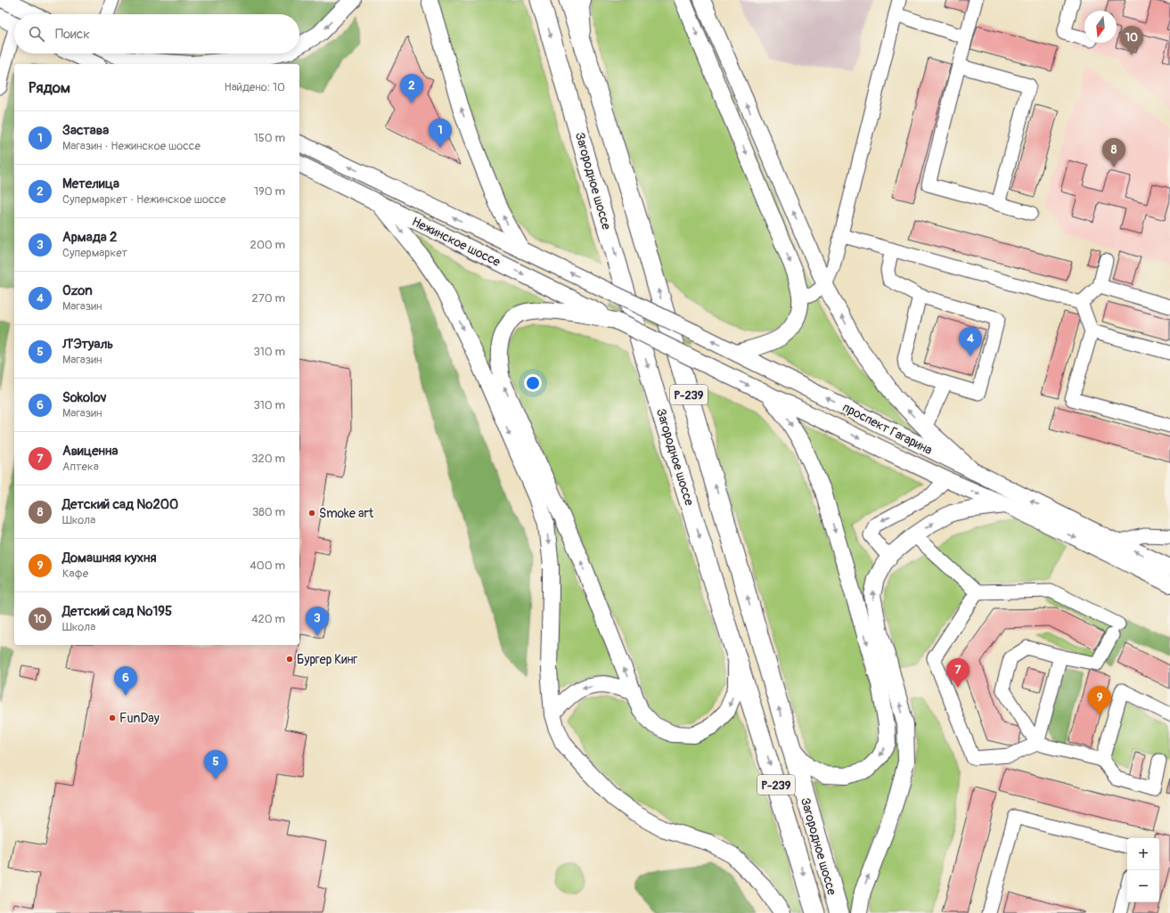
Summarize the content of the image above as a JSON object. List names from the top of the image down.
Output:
{
  "streets": {
    "highway": ["Загородное шоссе", "Р-239"],
    "main road": ["Нежинское шоссе", "проспект Гагарина"]
  },
  "crossings": [
    ["Нежинское шоссе", "проспект Гагарина"]
  ],
  "places": ["Smoke art", "Бургер Кинг", "FunDay"],
  "north": "bottom",
  "page": {
    "search": "Поиск",
    "pins": [
      "10",
      "2",
      "1",
      "8",
      "4",
      "3",
      "7",
      "6",
      "9",
      "5"
    ],
    "heading": ["Рядом", "Найдено: 10"],
    "list": [
      {
        "mark": "1",
        "name": "Застава",
        "note": "Магазин · Нежинское шоссе",
        "value": "150 m"
      },
      {
        "mark": "2",
        "name": "Метелица",
        "note": "Супермаркет · Нежинское шоссе",
        "value": "190 m"
      },
      {
        "mark": "3",
        "name": "Армада 2",
        "note": "Супермаркет",
        "value": "200 m"
      },
      {
        "mark": "4",
        "name": "Ozon",
        "note": "Магазин",
        "value": "270 m"
      },
      {
        "mark": "5",
        "name": "Л’Этуаль",
        "note": "Магазин",
        "value": "310 m"
      },
      {
        "mark": "6",
        "name": "Sokolov",
        "note": "Магазин",
        "value": "310 m"
      },
      {
        "mark": "7",
        "name": "Авиценна",
        "note": "Аптека",
        "value": "320 m"
      },
      {
        "mark": "8",
        "name": "Детский сад №200",
        "note": "Школа",
        "value": "380 m"
      },
      {
        "mark": "9",
        "name": "Домашняя кухня",
        "note": "Кафе",
        "value": "400 m"
      },
      {
        "mark": "10",
        "name": "Детский сад №195",
        "note": "Школа",
        "value": "420 m"
      }
    ],
    "map_buttons": ["+", "−"]
  }
}
